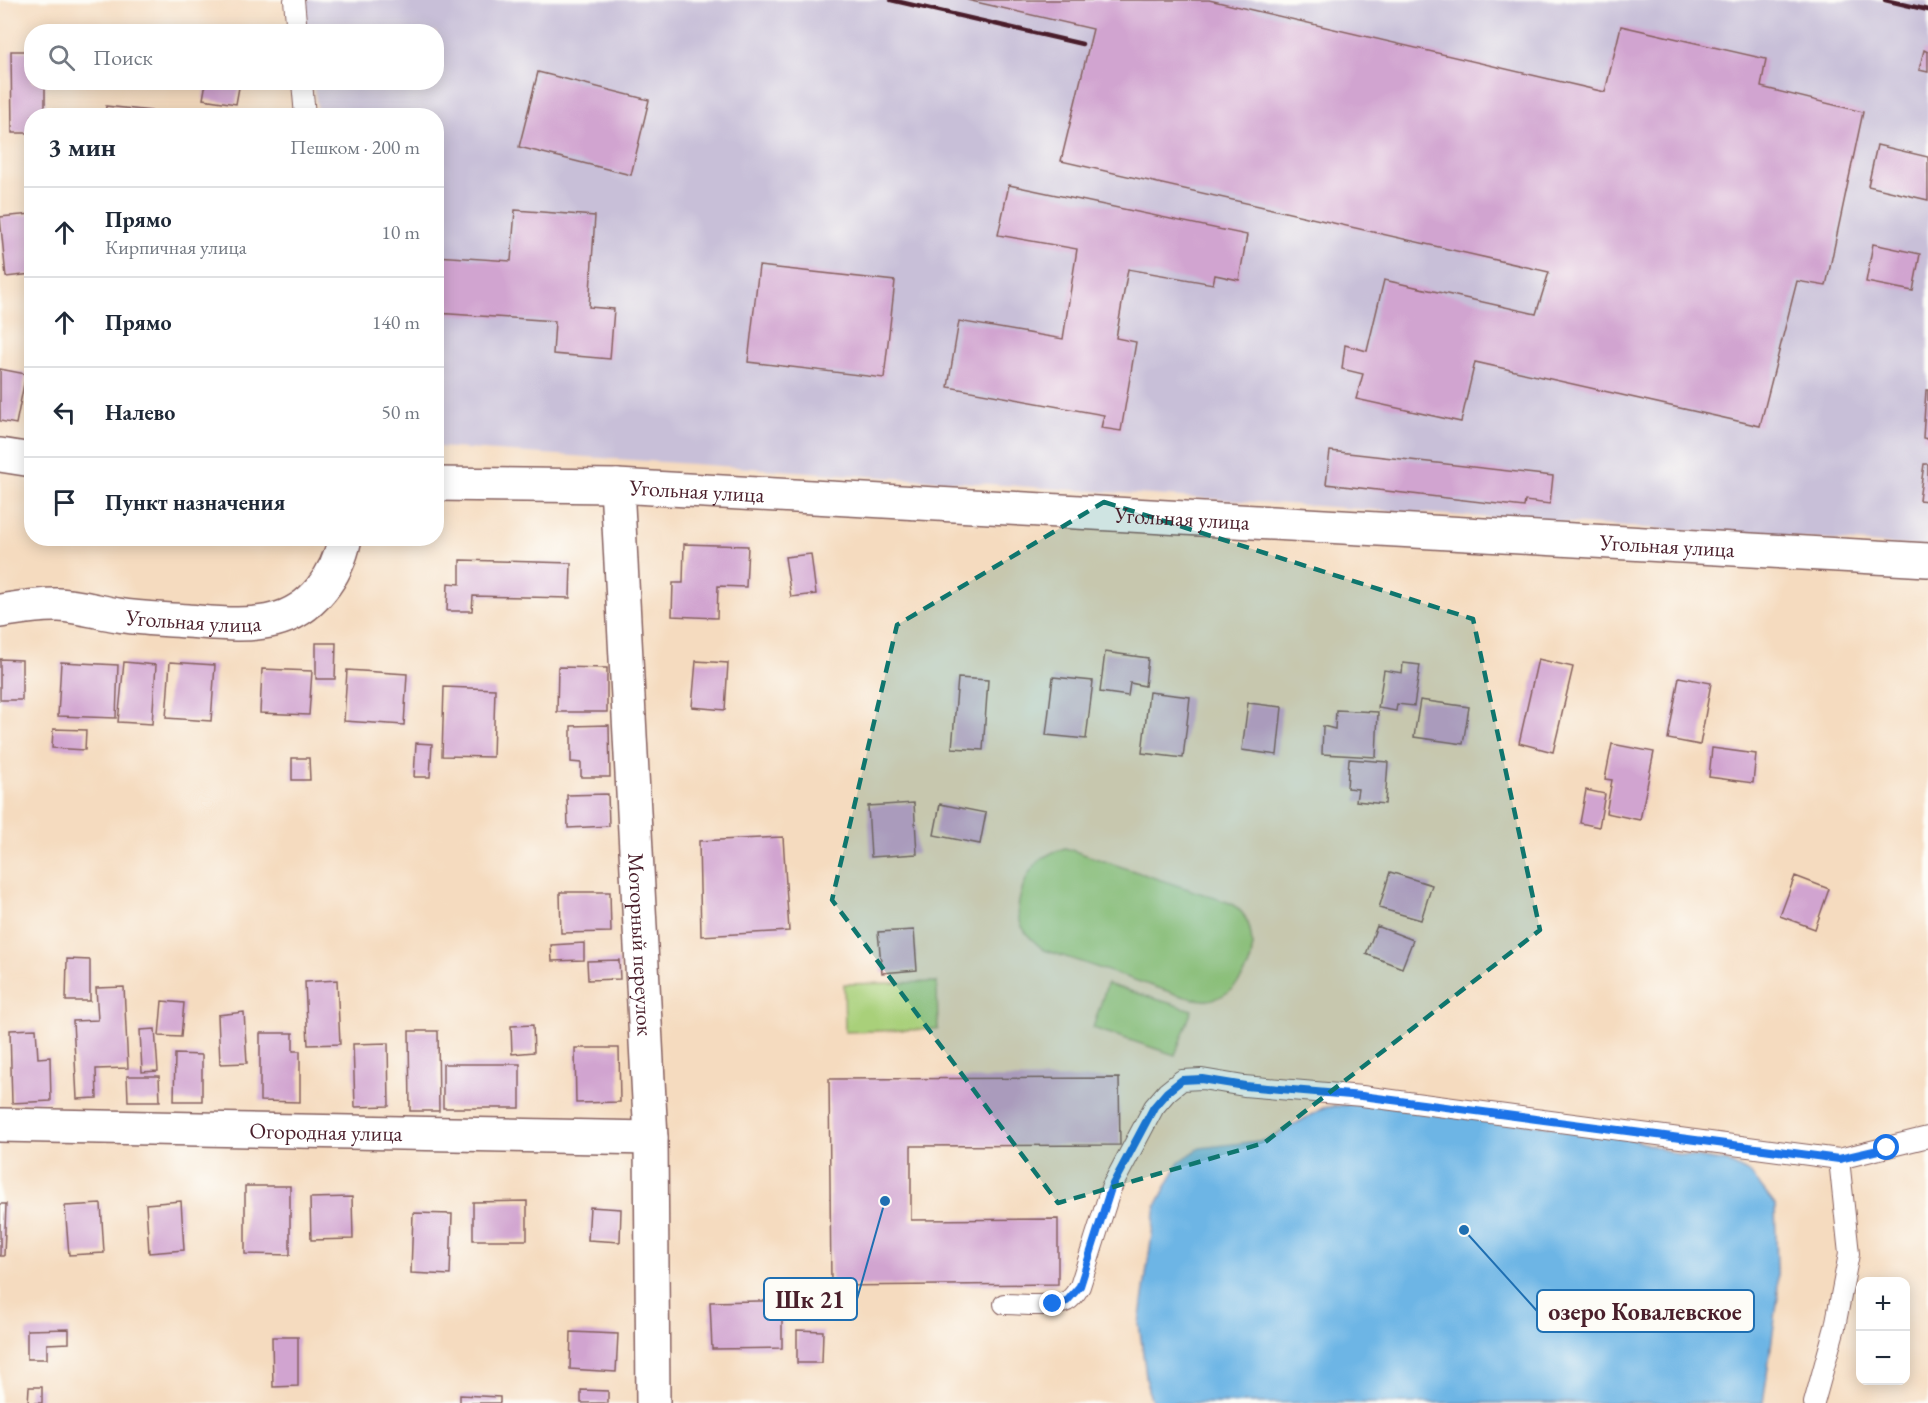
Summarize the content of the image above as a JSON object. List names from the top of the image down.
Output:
{
  "streets": {
    "street": ["Угольная улица", "Моторный переулок", "Огородная улица"]
  },
  "crossings": [
    ["Угольная улица", "Моторный переулок"],
    ["Моторный переулок", "Огородная улица"]
  ],
  "places": ["Шк 21", "озеро Ковалевское"],
  "page": {
    "search": "Поиск",
    "heading": ["3 мин", "Пешком · 200 m"],
    "list": [
      ["Прямо", "Кирпичная улица", "10 m"],
      ["Прямо", "140 m"],
      ["Налево", "50 m"],
      "Пункт назначения"
    ],
    "map_buttons": ["+", "−"]
  }
}
